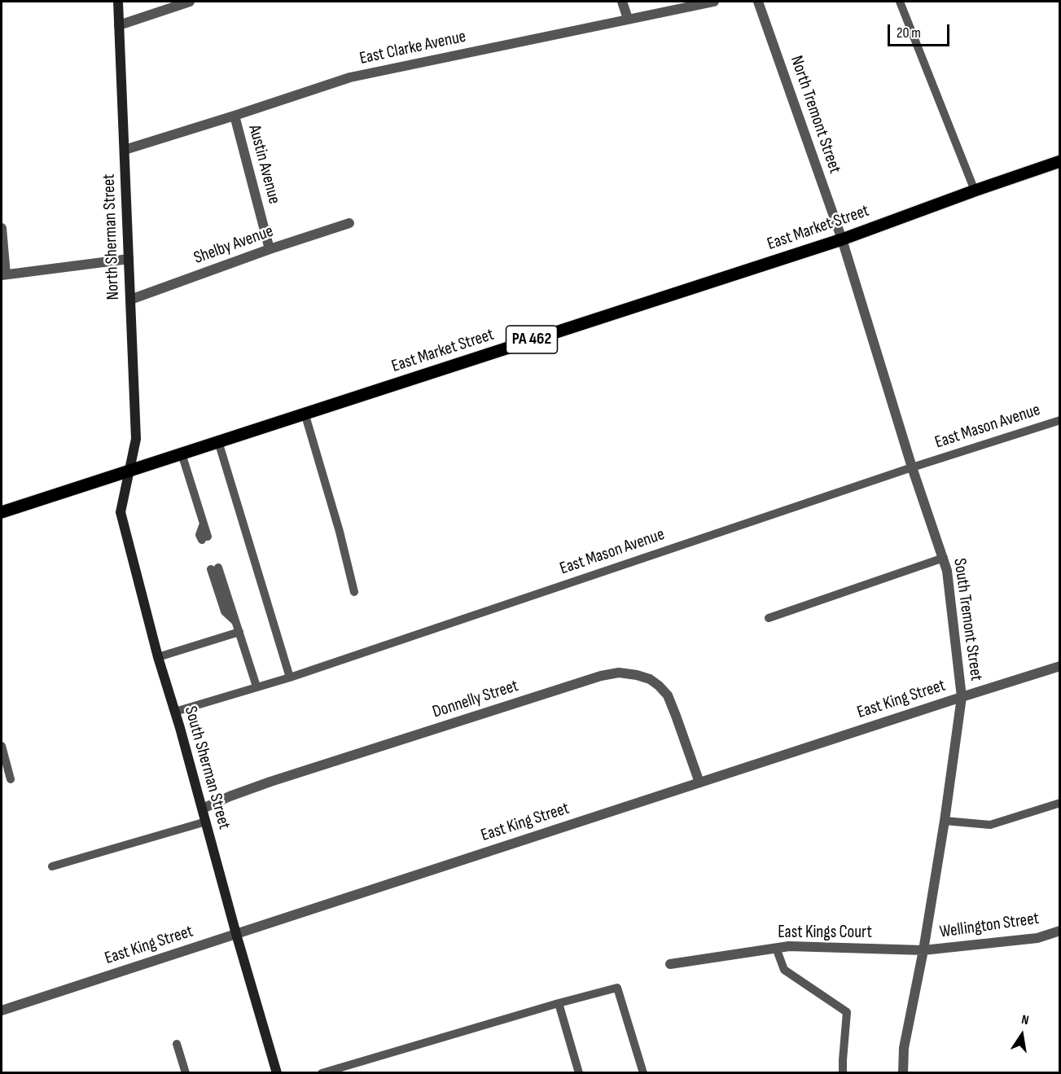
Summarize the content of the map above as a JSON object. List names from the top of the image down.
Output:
{
  "streets": {
    "main road": [
      "East Market Street",
      "North Sherman Street",
      "PA 462",
      "South Sherman Street"
    ],
    "street": [
      "East Clarke Avenue",
      "North Tremont Street",
      "Austin Avenue",
      "Shelby Avenue",
      "South Tremont Street",
      "Donnelly Street",
      "East King Street",
      "Wellington Street",
      "East Kings Court"
    ],
    "lane": ["East Mason Avenue"]
  },
  "crossings": [
    ["East Clarke Avenue", "Austin Avenue"],
    ["East Clarke Avenue", "North Sherman Street"],
    ["North Tremont Street", "East Market Street"],
    ["North Tremont Street", "South Tremont Street"],
    ["Austin Avenue", "Shelby Avenue"],
    ["East Market Street", "North Sherman Street"],
    ["East Market Street", "South Tremont Street"],
    ["East Market Street", "South Sherman Street"],
    ["North Sherman Street", "Shelby Avenue"],
    ["North Sherman Street", "South Sherman Street"],
    ["East Mason Avenue", "South Tremont Street"],
    ["East Mason Avenue", "South Sherman Street"],
    ["South Tremont Street", "East King Street"],
    ["South Tremont Street", "Wellington Street"],
    ["South Tremont Street", "East Kings Court"],
    ["Donnelly Street", "East King Street"],
    ["Donnelly Street", "South Sherman Street"],
    ["East King Street", "South Sherman Street"],
    ["Wellington Street", "East Kings Court"]
  ],
  "scale_bar": "20 m",
  "north": "top"
}
